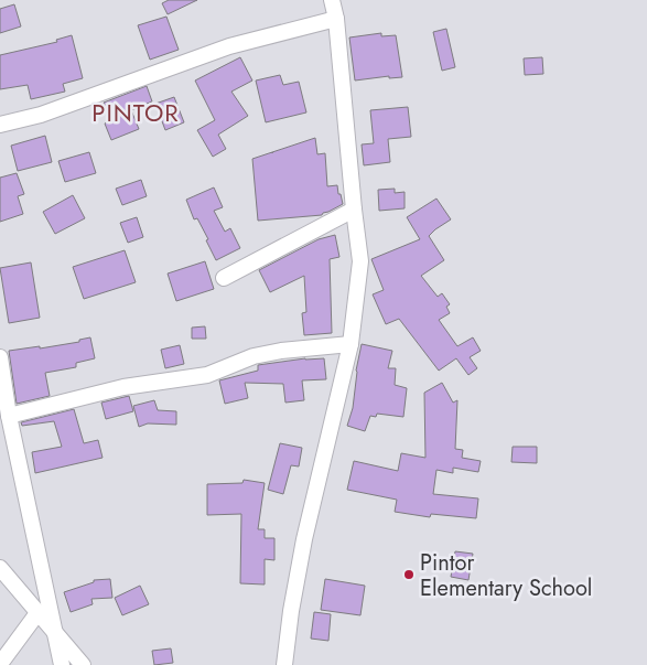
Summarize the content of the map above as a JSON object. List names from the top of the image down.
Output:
{
  "districts": ["PINTOR"],
  "places": ["Pintor Elementary School"]
}
